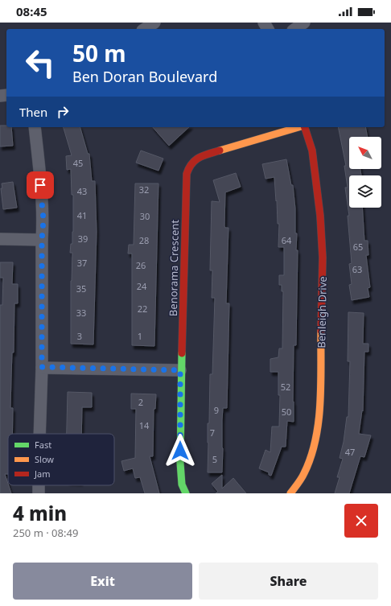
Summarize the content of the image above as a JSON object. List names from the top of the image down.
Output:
{
  "streets": {
    "street": ["Benorama Crescent", "Benleigh Drive"]
  },
  "house_numbers": [
    "45",
    "32",
    "43",
    "41",
    "30",
    "39",
    "28",
    "64",
    "65",
    "37",
    "26",
    "63",
    "24",
    "35",
    "22",
    "33",
    "3",
    "1",
    "52",
    "2",
    "9",
    "50",
    "14",
    "7",
    "47",
    "5"
  ],
  "legend": ["Fast", "Slow", "Jam"],
  "north": "top left",
  "page": {
    "status": "08:45",
    "turn": ["50 m", "Ben Doran Boulevard"],
    "then": "Then",
    "heading": ["4 min", "250 m · 08:49"],
    "buttons": ["Exit", "Share"]
  }
}
